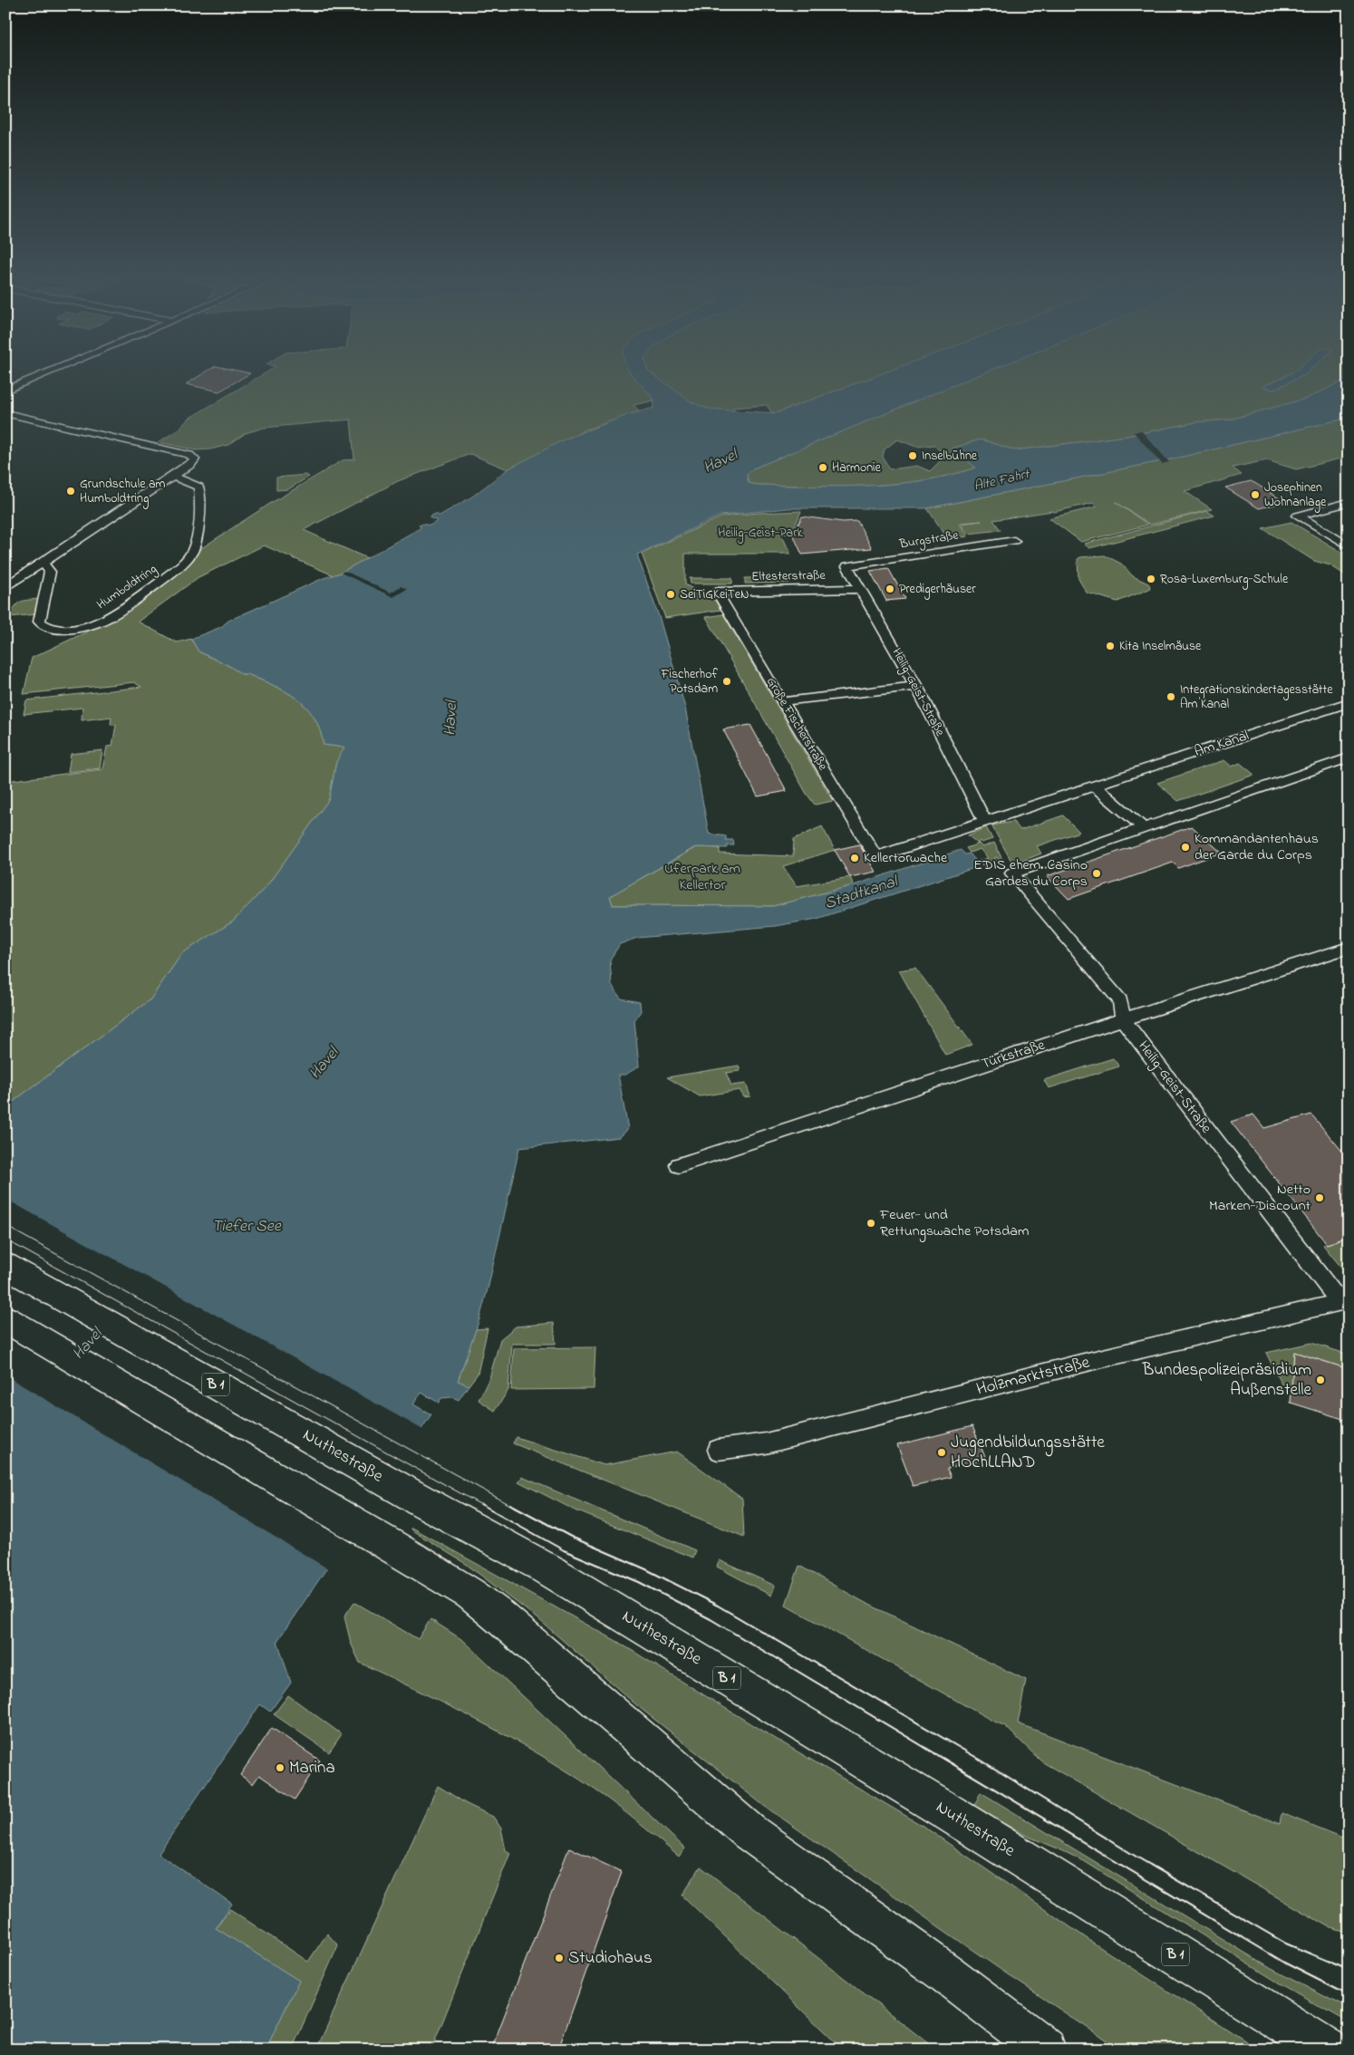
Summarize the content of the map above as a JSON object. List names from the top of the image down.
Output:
{
  "streets": {
    "highway": ["B 1", "Nuthestraße"],
    "street": [
      "Burgstraße",
      "Eltesterstraße",
      "Humboldtring",
      "Heilig-Geist-Straße",
      "Große Fischerstraße",
      "Am Kanal",
      "Türkstraße",
      "Holzmarktstraße"
    ]
  },
  "crossings": [
    ["Burgstraße", "Heilig-Geist-Straße"],
    ["Eltesterstraße", "Heilig-Geist-Straße"],
    ["Eltesterstraße", "Große Fischerstraße"],
    ["Heilig-Geist-Straße", "Am Kanal"],
    ["Heilig-Geist-Straße", "Türkstraße"],
    ["Heilig-Geist-Straße", "Holzmarktstraße"],
    ["Große Fischerstraße", "Am Kanal"]
  ],
  "water": [
    "Havel",
    "Alte Fahrt",
    "Stadtkanal",
    "Tiefer See"
  ],
  "parks": ["Heilig-Geist-Park", "Uferpark am Kellertor"],
  "places": [
    "Inselbühne",
    "Harmonie",
    "Grundschule am Humboldtring",
    "Josephinen Wohnanlage",
    "Rosa-Luxemburg-Schule",
    "Predigerhäuser",
    "SeiTiGKeiTeN",
    "Kita Inselmäuse",
    "Fischerhof Potsdam",
    "Integrationskindertagesstätte Am Kanal",
    "Kommandantenhaus der Garde du Corps",
    "Kellertorwache",
    "EDIS ehem. Casino Gardes du Corps",
    "Netto Marken-Discount",
    "Feuer- und Rettungswache Potsdam",
    "Bundespolizeipräsidium Außenstelle",
    "Jugendbildungsstätte HOchLLAND",
    "Marina",
    "Studiohaus"
  ]
}
